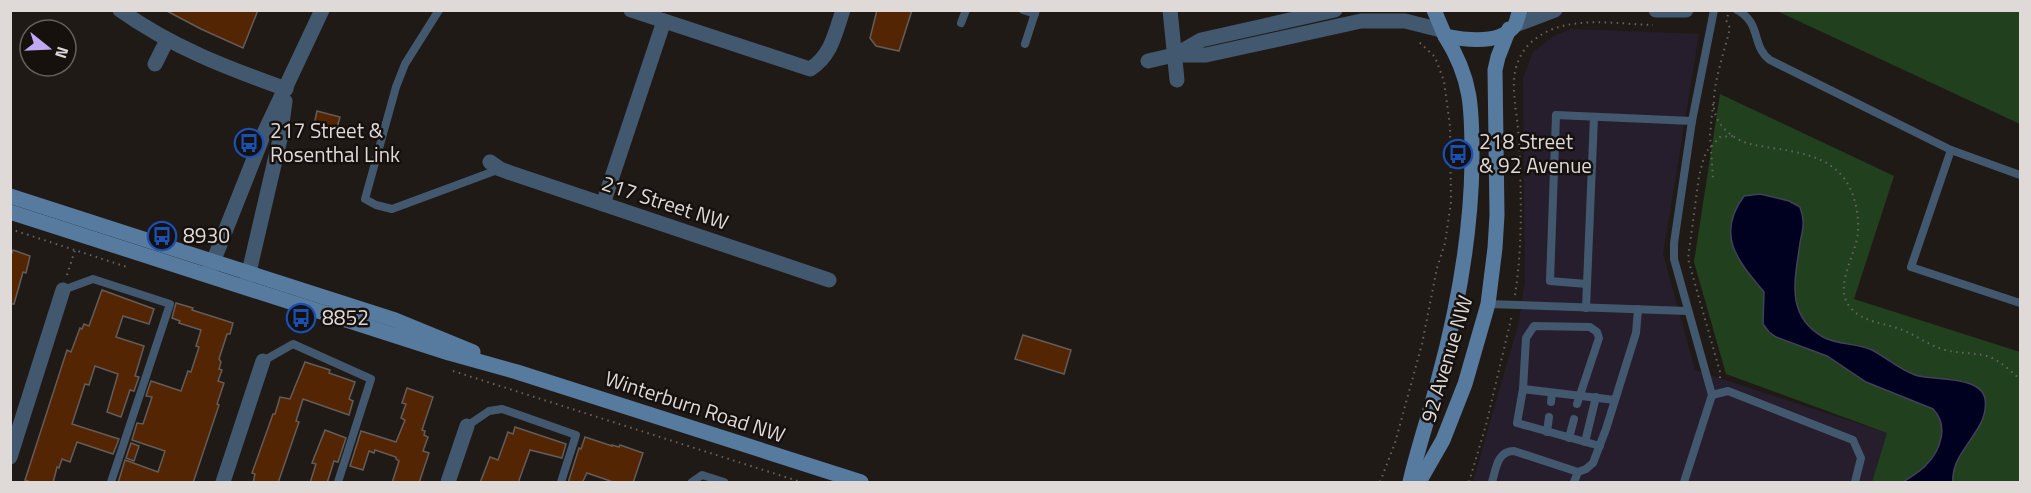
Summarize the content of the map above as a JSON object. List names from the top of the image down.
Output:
{
  "streets": {
    "main road": ["92 Avenue NW", "Winterburn Road NW"],
    "street": ["217 Street NW"]
  },
  "places": {
    "bus stop": [
      "217 Street & Rosenthal Link",
      "218 Street & 92 Avenue",
      "8930",
      "8852"
    ]
  },
  "north": "right"
}
